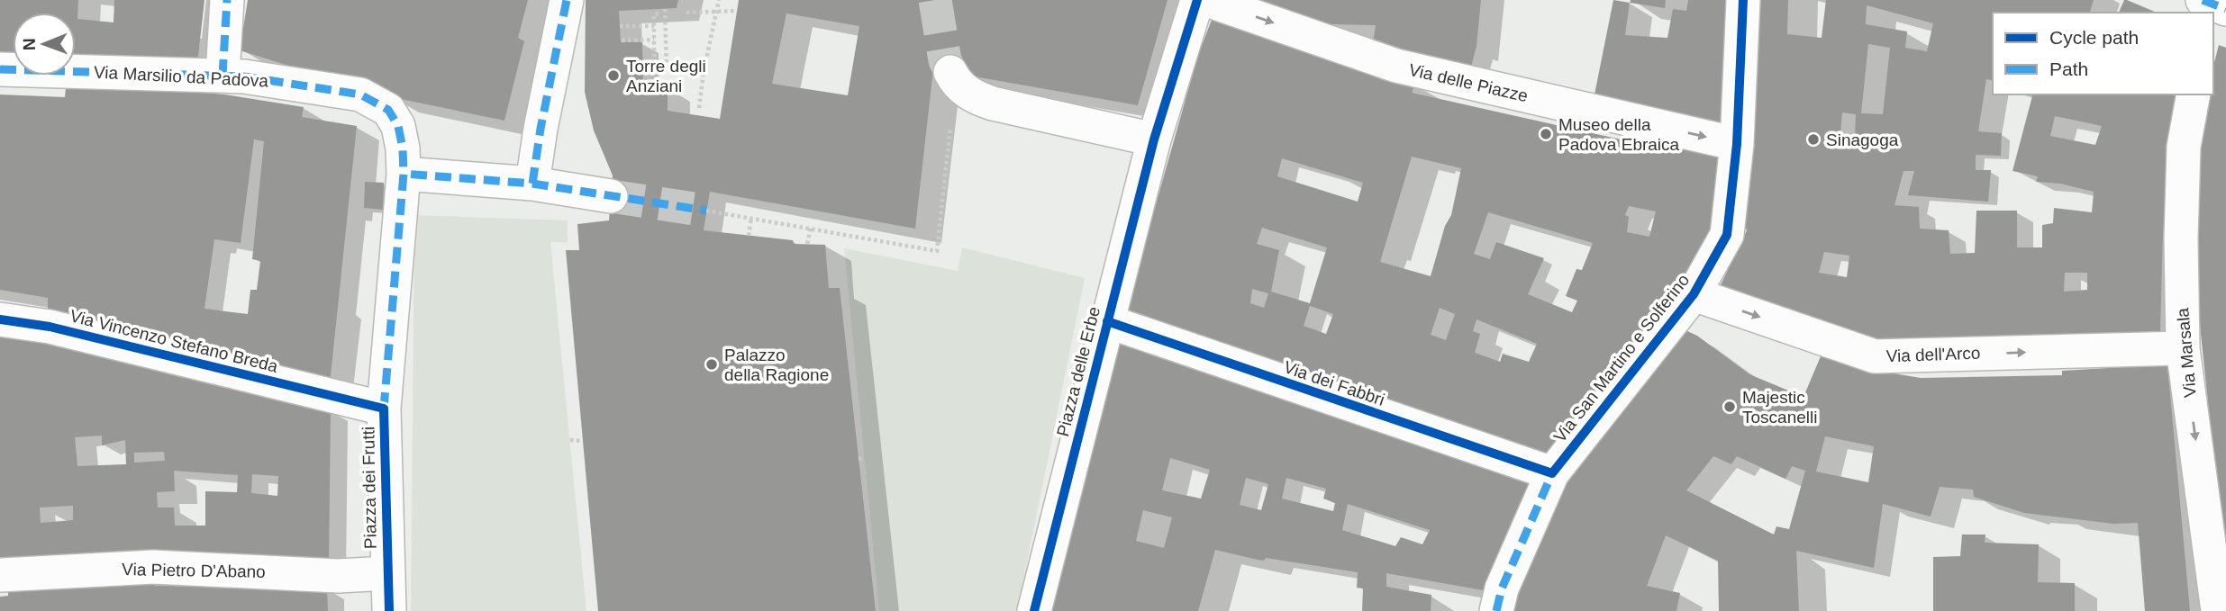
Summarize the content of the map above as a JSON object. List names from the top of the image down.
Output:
{
  "streets": {
    "street": [
      "Via Marsilio da Padova",
      "Via delle Piazze",
      "Via Vincenzo Stefano Breda",
      "Via Marsala",
      "Via dell'Arco",
      "Via San Martino e Solferino",
      "Piazza delle Erbe",
      "Via dei Fabbri",
      "Piazza dei Frutti",
      "Via Pietro D'Abano"
    ]
  },
  "crossings": [
    ["Via Marsilio da Padova", "Piazza dei Frutti"],
    ["Via delle Piazze", "Via San Martino e Solferino"],
    ["Via Vincenzo Stefano Breda", "Piazza dei Frutti"],
    ["Via Marsala", "Via dell'Arco"],
    ["Via dell'Arco", "Via San Martino e Solferino"],
    ["Via San Martino e Solferino", "Via dei Fabbri"],
    ["Piazza delle Erbe", "Via dei Fabbri"],
    ["Piazza dei Frutti", "Via Pietro D'Abano"]
  ],
  "one_way": ["Via delle Piazze", "Via Marsala", "Via dell'Arco"],
  "places": [
    "Torre degli Anziani",
    "Museo della Padova Ebraica",
    "Sinagoga",
    "Palazzo della Ragione",
    "Majestic Toscanelli"
  ],
  "legend": ["Cycle path", "Path"],
  "north": "left"
}
